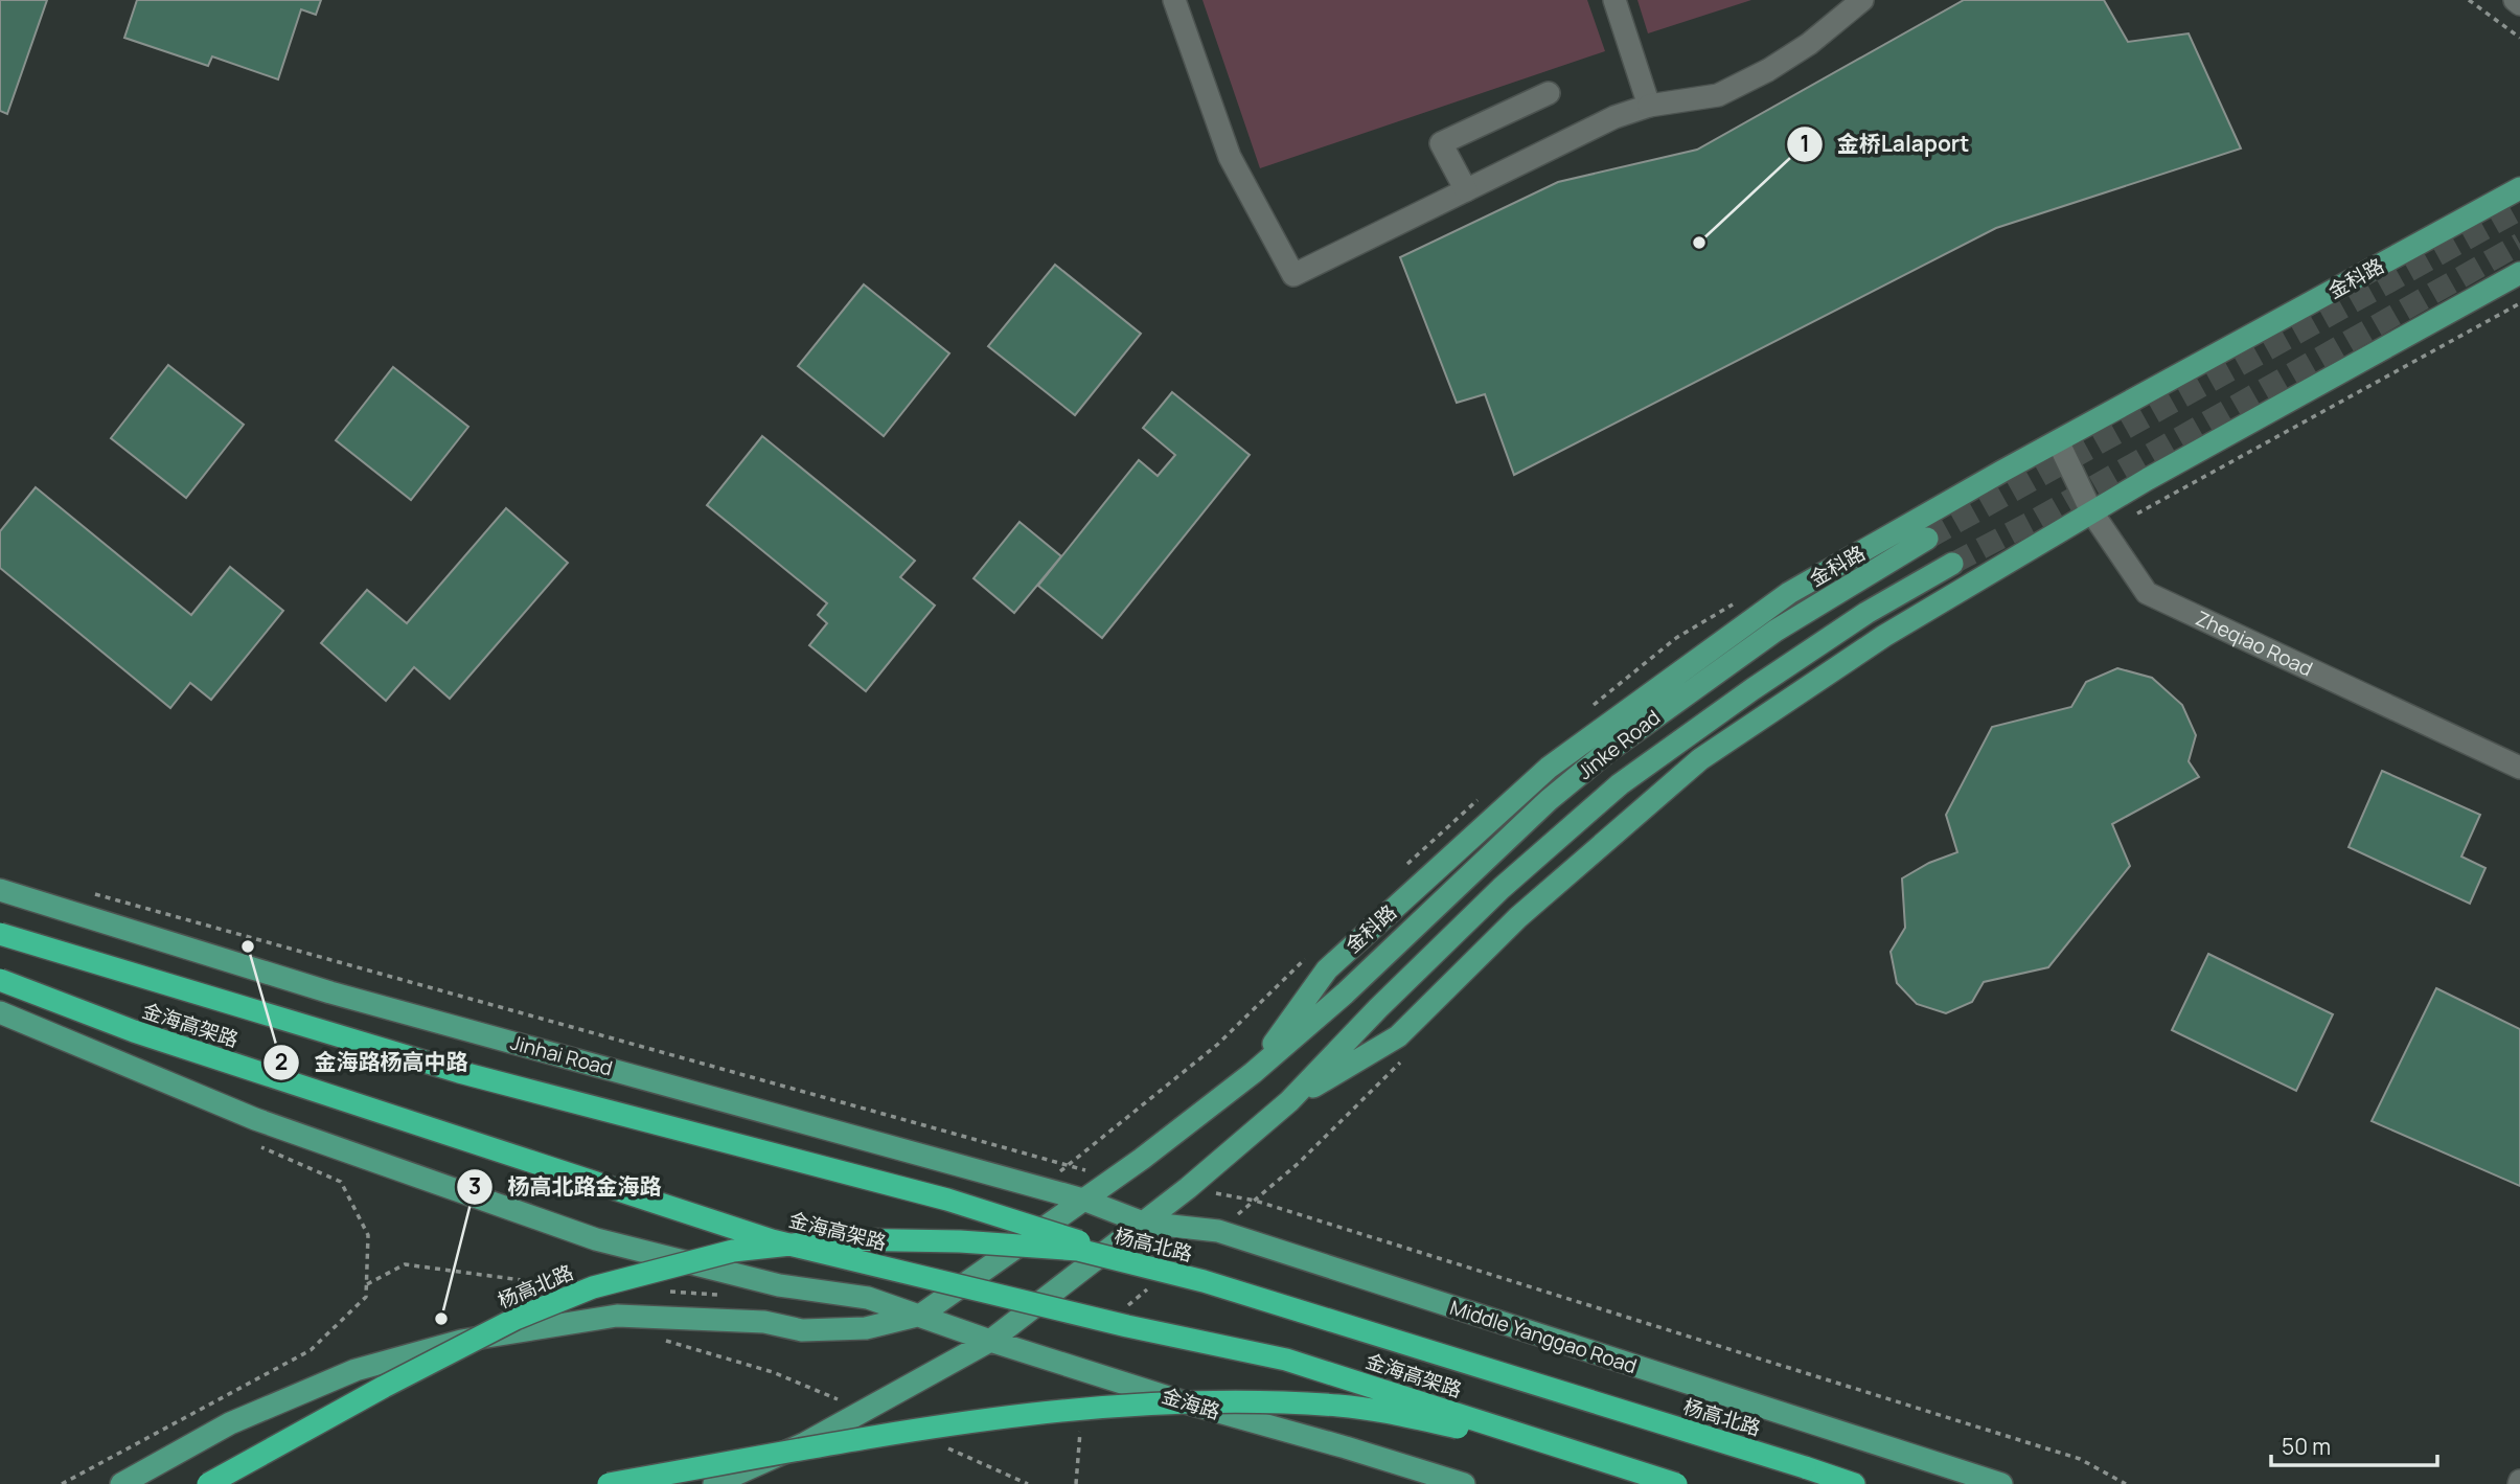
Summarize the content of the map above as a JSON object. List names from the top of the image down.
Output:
{
  "streets": {
    "highway": ["金海高架路", "杨高北路"],
    "main road": [
      "金科路",
      "Jinke Road",
      "Jinhai Road",
      "Middle Yanggao Road",
      "金海路"
    ],
    "street": ["Zheqiao Road"]
  },
  "crossings": [
    ["金科路", "Zheqiao Road"],
    ["金科路", "Jinke Road"],
    ["金科路", "Jinhai Road"],
    ["金科路", "杨高北路"],
    ["金科路", "Middle Yanggao Road"],
    ["金科路", "金海路"],
    ["金海高架路", "杨高北路"],
    ["Jinhai Road", "Middle Yanggao Road"],
    ["杨高北路", "金海路"]
  ],
  "places": ["金桥Lalaport", "金海路杨高中路", "杨高北路金海路"],
  "scale_bar": "50 m"
}
